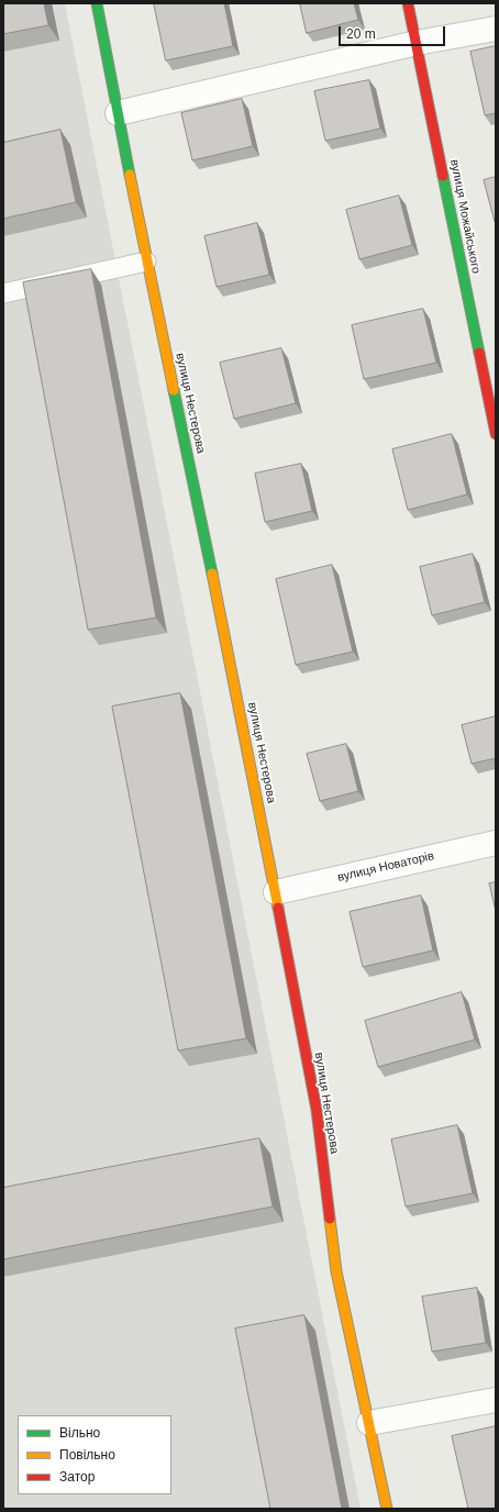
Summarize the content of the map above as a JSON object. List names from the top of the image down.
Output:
{
  "streets": {
    "street": ["вулиця Можайського", "вулиця Нестерова", "вулиця Новаторів"]
  },
  "crossings": [
    ["вулиця Нестерова", "вулиця Новаторів"]
  ],
  "legend": ["Вільно", "Повільно", "Затор"],
  "scale_bar": "20 m"
}
